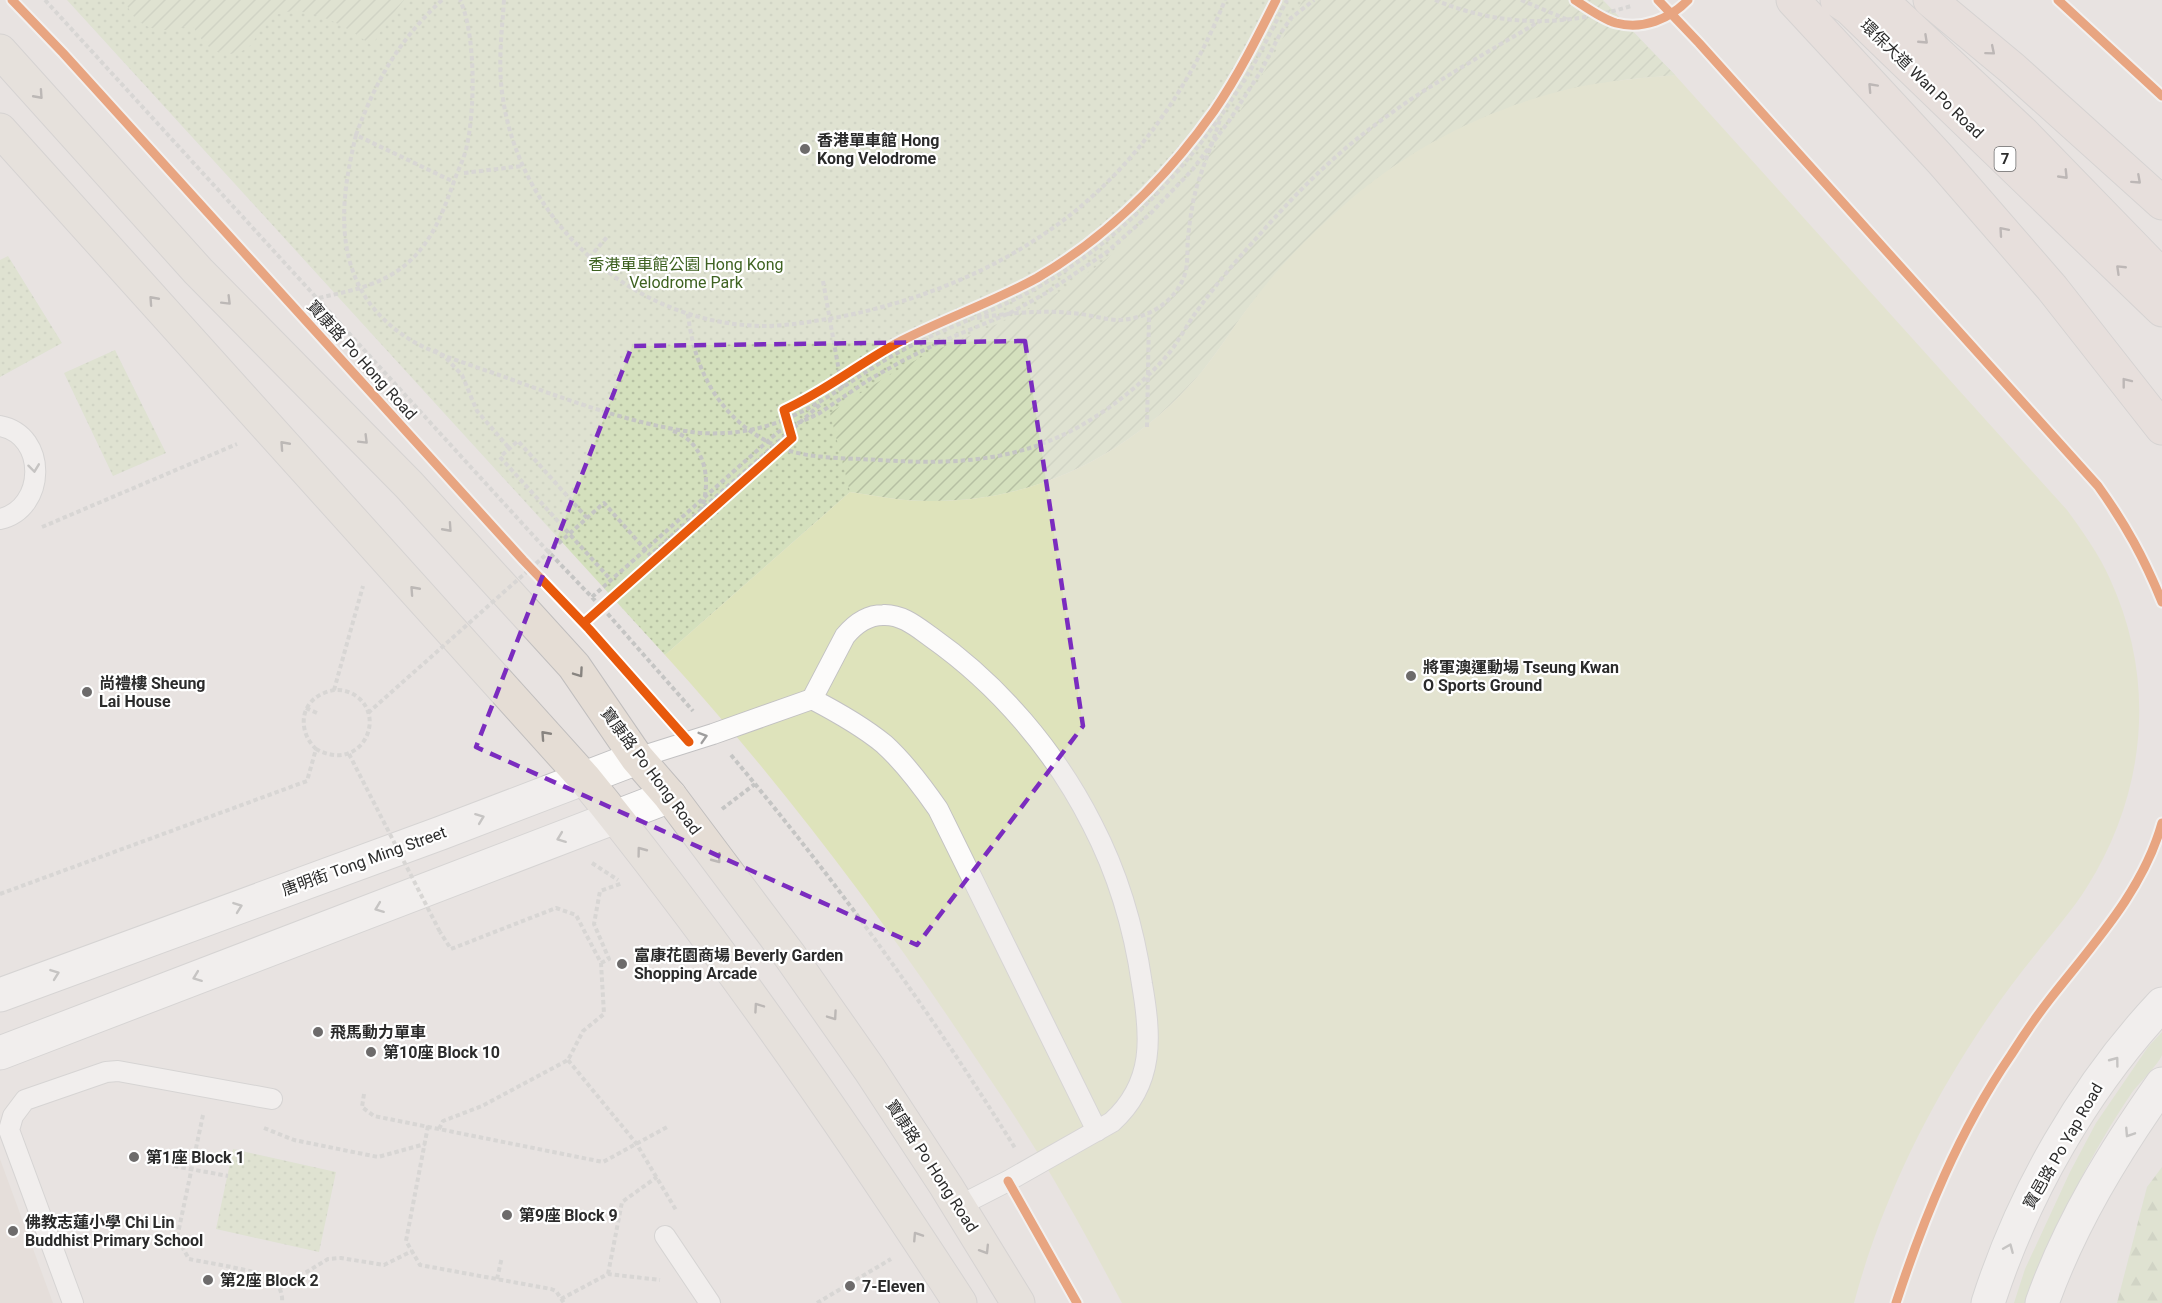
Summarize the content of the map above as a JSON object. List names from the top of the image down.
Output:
{
  "streets": {
    "highway": ["環保大道 Wan Po Road", "7"],
    "main road": ["寶康路 Po Hong Road", "唐明街 Tong Ming Street", "寶邑路 Po Yap Road"]
  },
  "crossings": [
    ["寶康路 Po Hong Road", "唐明街 Tong Ming Street"]
  ],
  "one_way": ["唐明街 Tong Ming Street"],
  "parks": ["香港單車館公園 Hong Kong Velodrome Park"],
  "places": [
    "香港單車館 Hong Kong Velodrome",
    "將軍澳運動場 Tseung Kwan O Sports Ground",
    "尚禮樓 Sheung Lai House",
    "富康花園商場 Beverly Garden Shopping Arcade",
    "飛馬動力單車",
    "第10座 Block 10",
    "第1座 Block 1",
    "第9座 Block 9",
    "佛教志蓮小學 Chi Lin Buddhist Primary School",
    "第2座 Block 2",
    "7-Eleven"
  ]
}
